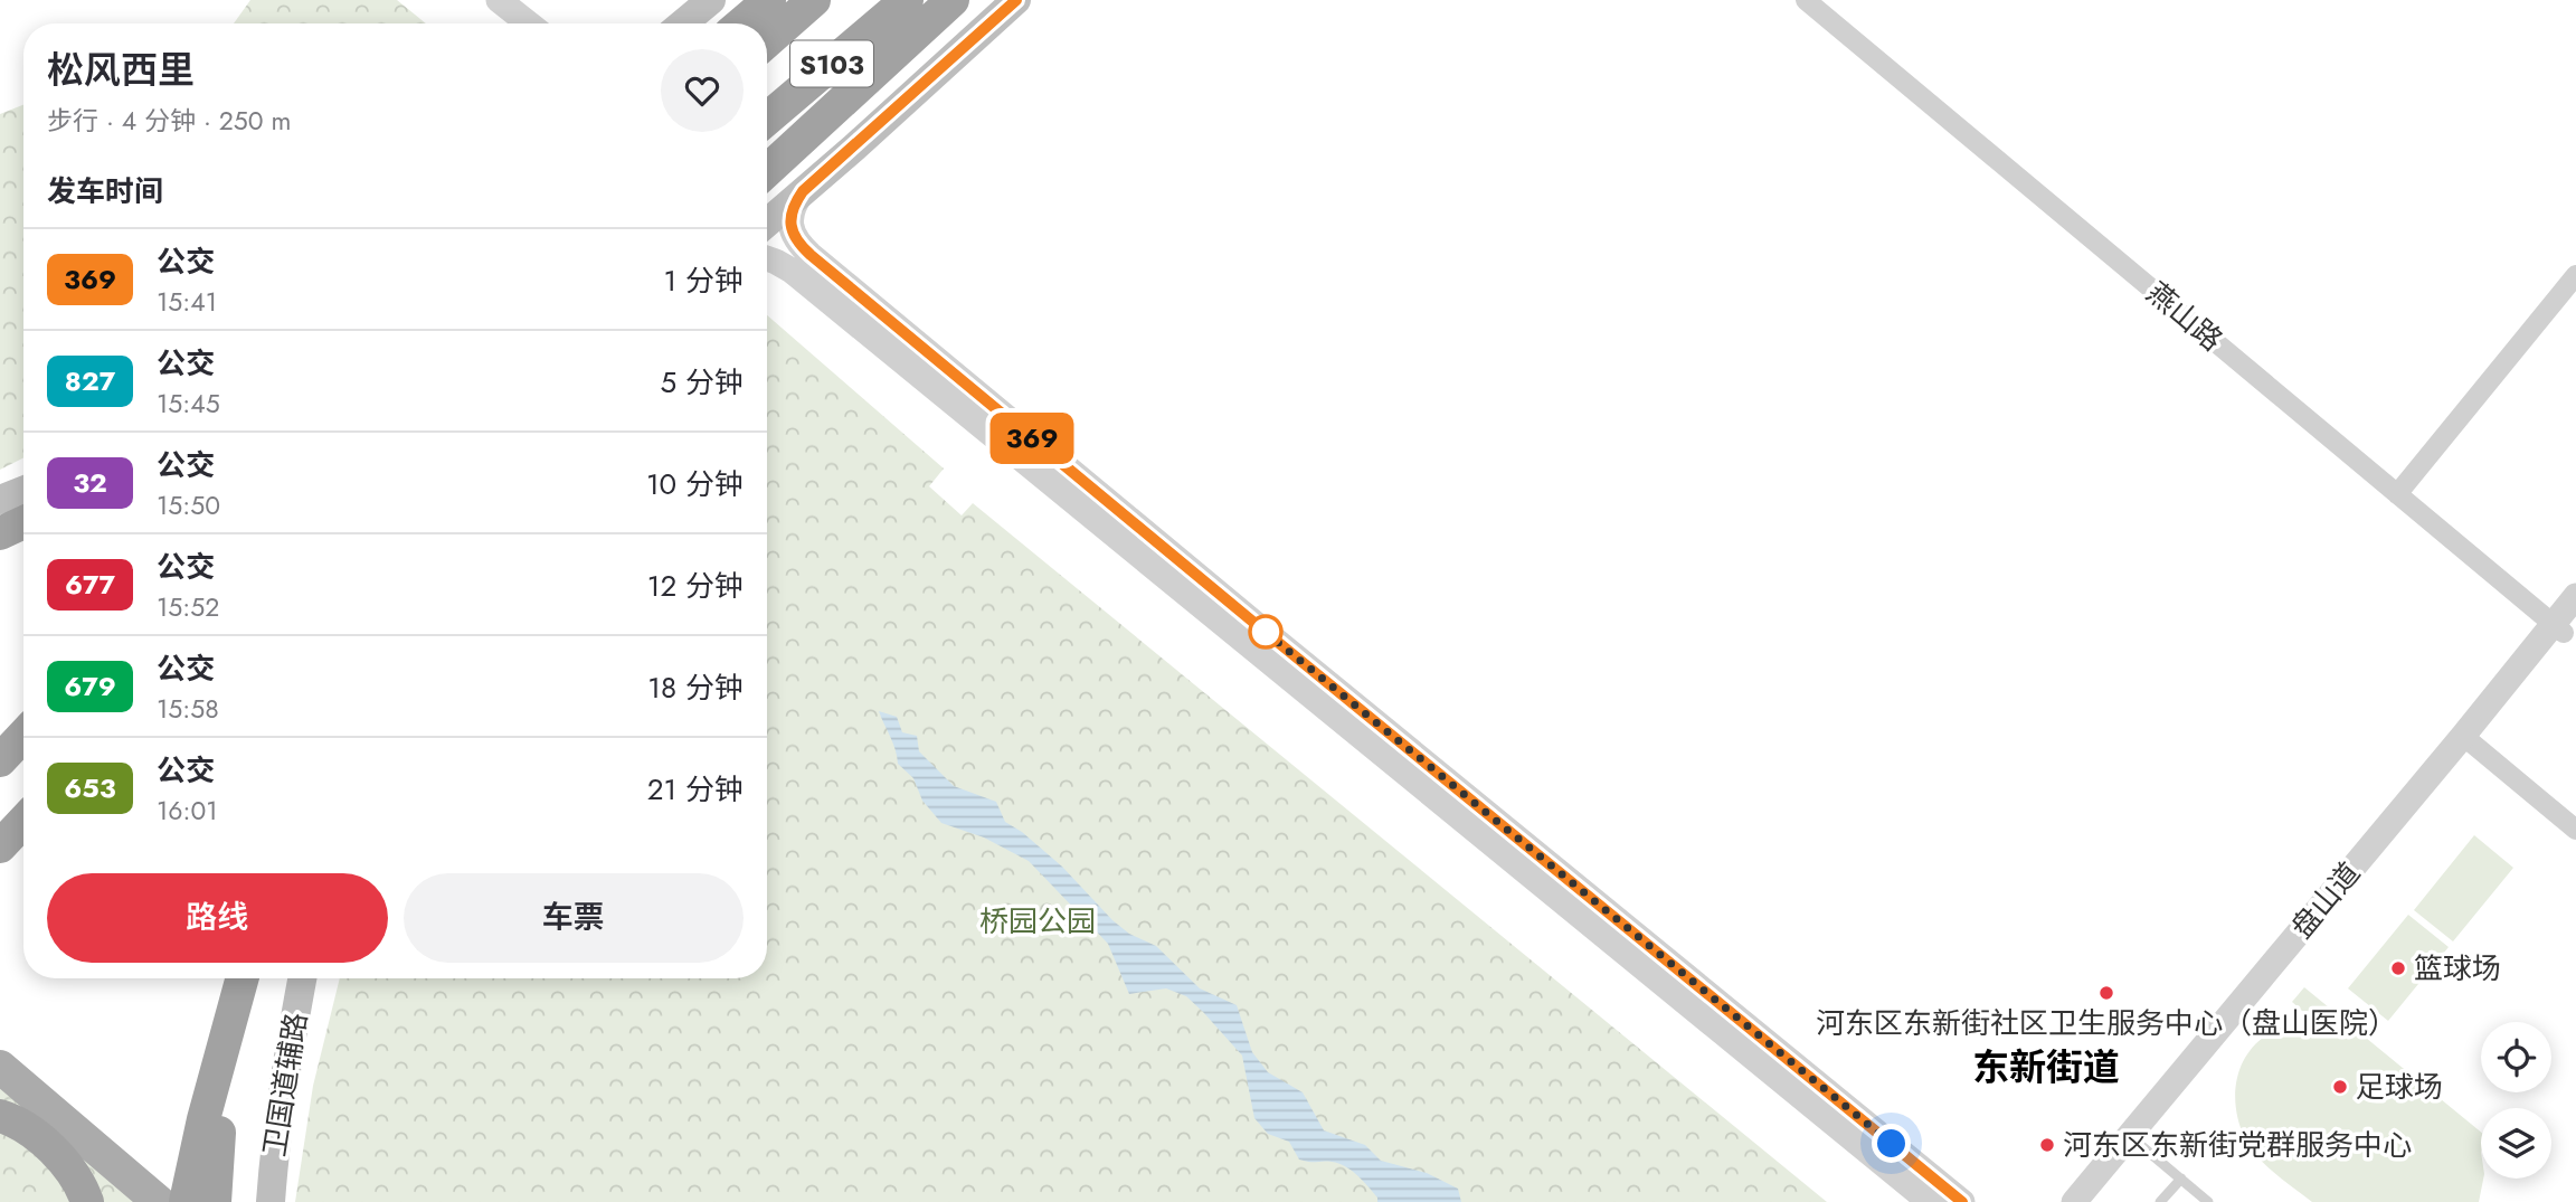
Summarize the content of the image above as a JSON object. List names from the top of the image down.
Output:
{
  "streets": {
    "highway": ["S103"],
    "main road": ["卫国道辅路"],
    "street": ["燕山路", "盘山道"]
  },
  "crossings": [
    ["燕山路", "盘山道"]
  ],
  "districts": ["东新街道"],
  "parks": ["桥园公园"],
  "places": [
    "篮球场",
    "河东区东新街社区卫生服务中心（盘山医院）",
    "足球场",
    "河东区东新街党群服务中心"
  ],
  "lines": ["bus line 369"],
  "page": {
    "on_map": "369",
    "heading": [
      ["松风西里", "步行 · 4 分钟 · 250 m"],
      "发车时间"
    ],
    "list": [
      {
        "mark": "369",
        "name": "公交",
        "note": "15:41",
        "value": "1 分钟"
      },
      {
        "mark": "827",
        "name": "公交",
        "note": "15:45",
        "value": "5 分钟"
      },
      {
        "mark": "32",
        "name": "公交",
        "note": "15:50",
        "value": "10 分钟"
      },
      {
        "mark": "677",
        "name": "公交",
        "note": "15:52",
        "value": "12 分钟"
      },
      {
        "mark": "679",
        "name": "公交",
        "note": "15:58",
        "value": "18 分钟"
      },
      {
        "mark": "653",
        "name": "公交",
        "note": "16:01",
        "value": "21 分钟"
      }
    ],
    "buttons": ["路线", "车票"]
  }
}
